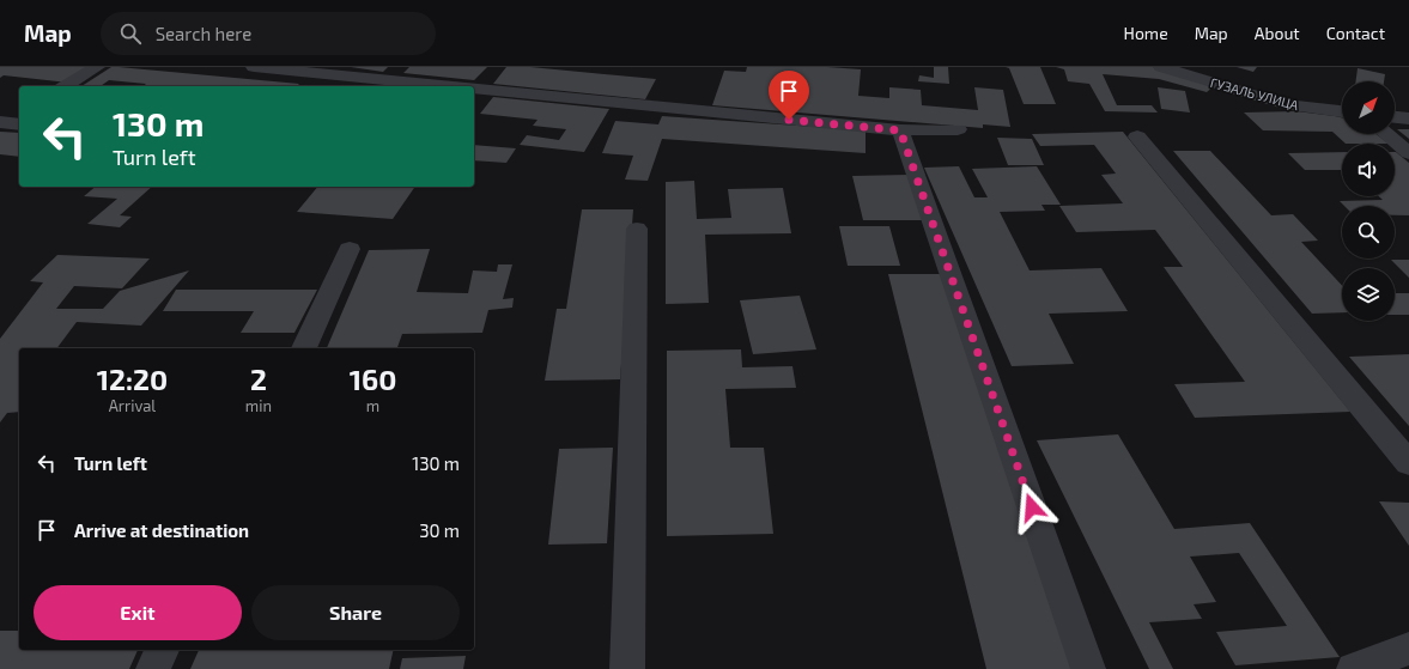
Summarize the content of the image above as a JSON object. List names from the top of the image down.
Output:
{
  "streets": {
    "street": ["ГУЗАЛЬ УЛИЦА"]
  },
  "north": "top right",
  "page": {
    "header": "Map",
    "search": "Search here",
    "nav": [
      "Home",
      "Map",
      "About",
      "Contact"
    ],
    "turn": ["130 m", "Turn left"],
    "eta": [
      "12:20",
      "Arrival",
      "2",
      "min",
      "160",
      "m"
    ],
    "list": [
      {
        "name": "Turn left",
        "value": "130 m"
      },
      {
        "name": "Arrive at destination",
        "value": "30 m"
      }
    ],
    "buttons": ["Exit", "Share"]
  }
}
